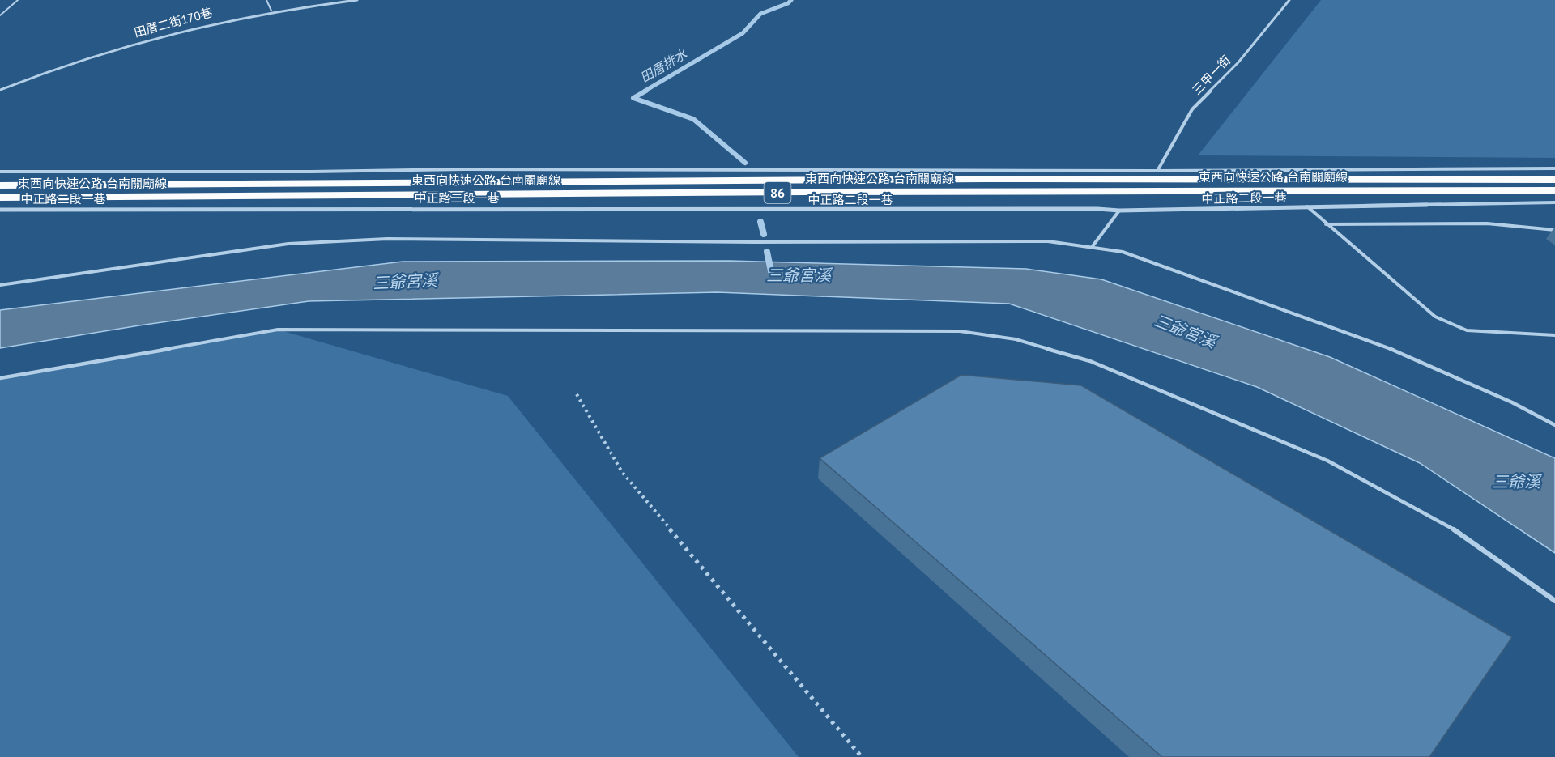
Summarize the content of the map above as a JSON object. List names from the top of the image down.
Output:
{
  "streets": {
    "highway": ["東西向快速公路 台南關廟線", "86"],
    "street": ["田厝二街170巷", "三甲一街", "中正路二段一巷"]
  },
  "crossings": [
    ["三甲一街", "中正路二段一巷"]
  ],
  "water": ["田厝排水", "三爺宮溪", "三爺溪"]
}
